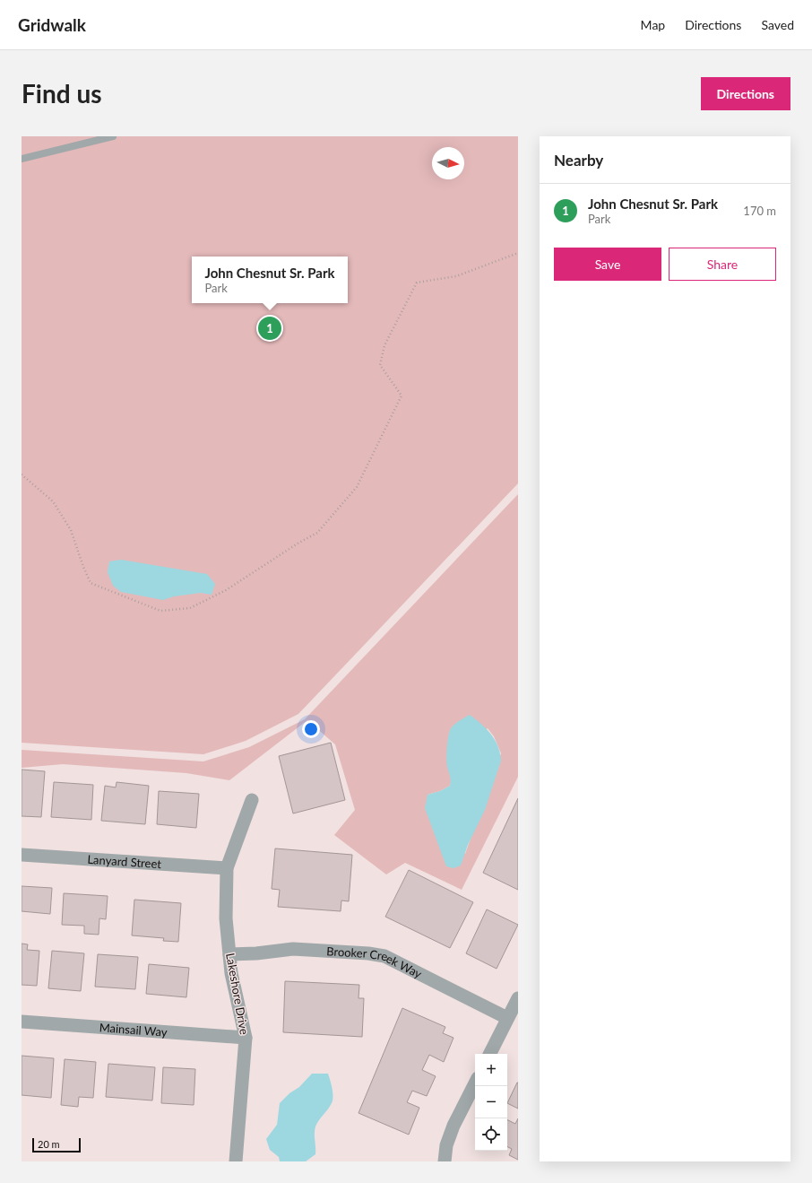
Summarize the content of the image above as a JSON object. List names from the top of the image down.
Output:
{
  "streets": {
    "street": [
      "Lanyard Street",
      "Brooker Creek Way",
      "Lakeshore Drive",
      "Mainsail Way"
    ]
  },
  "crossings": [
    ["Lanyard Street", "Lakeshore Drive"],
    ["Brooker Creek Way", "Lakeshore Drive"],
    ["Lakeshore Drive", "Mainsail Way"]
  ],
  "scale_bar": "20 m",
  "north": "right",
  "page": {
    "header": "Gridwalk",
    "nav": ["Map", "Directions", "Saved"],
    "buttons": [
      "Directions",
      ["Save", "Share"]
    ],
    "title": "Find us",
    "heading": "Nearby",
    "list": [
      {
        "mark": "1",
        "name": "John Chesnut Sr. Park",
        "note": "Park",
        "value": "170 m"
      }
    ],
    "popup": ["John Chesnut Sr. Park", "Park"],
    "pins": "1",
    "map_buttons": ["+", "−"],
    "scale": "20 m"
  }
}
